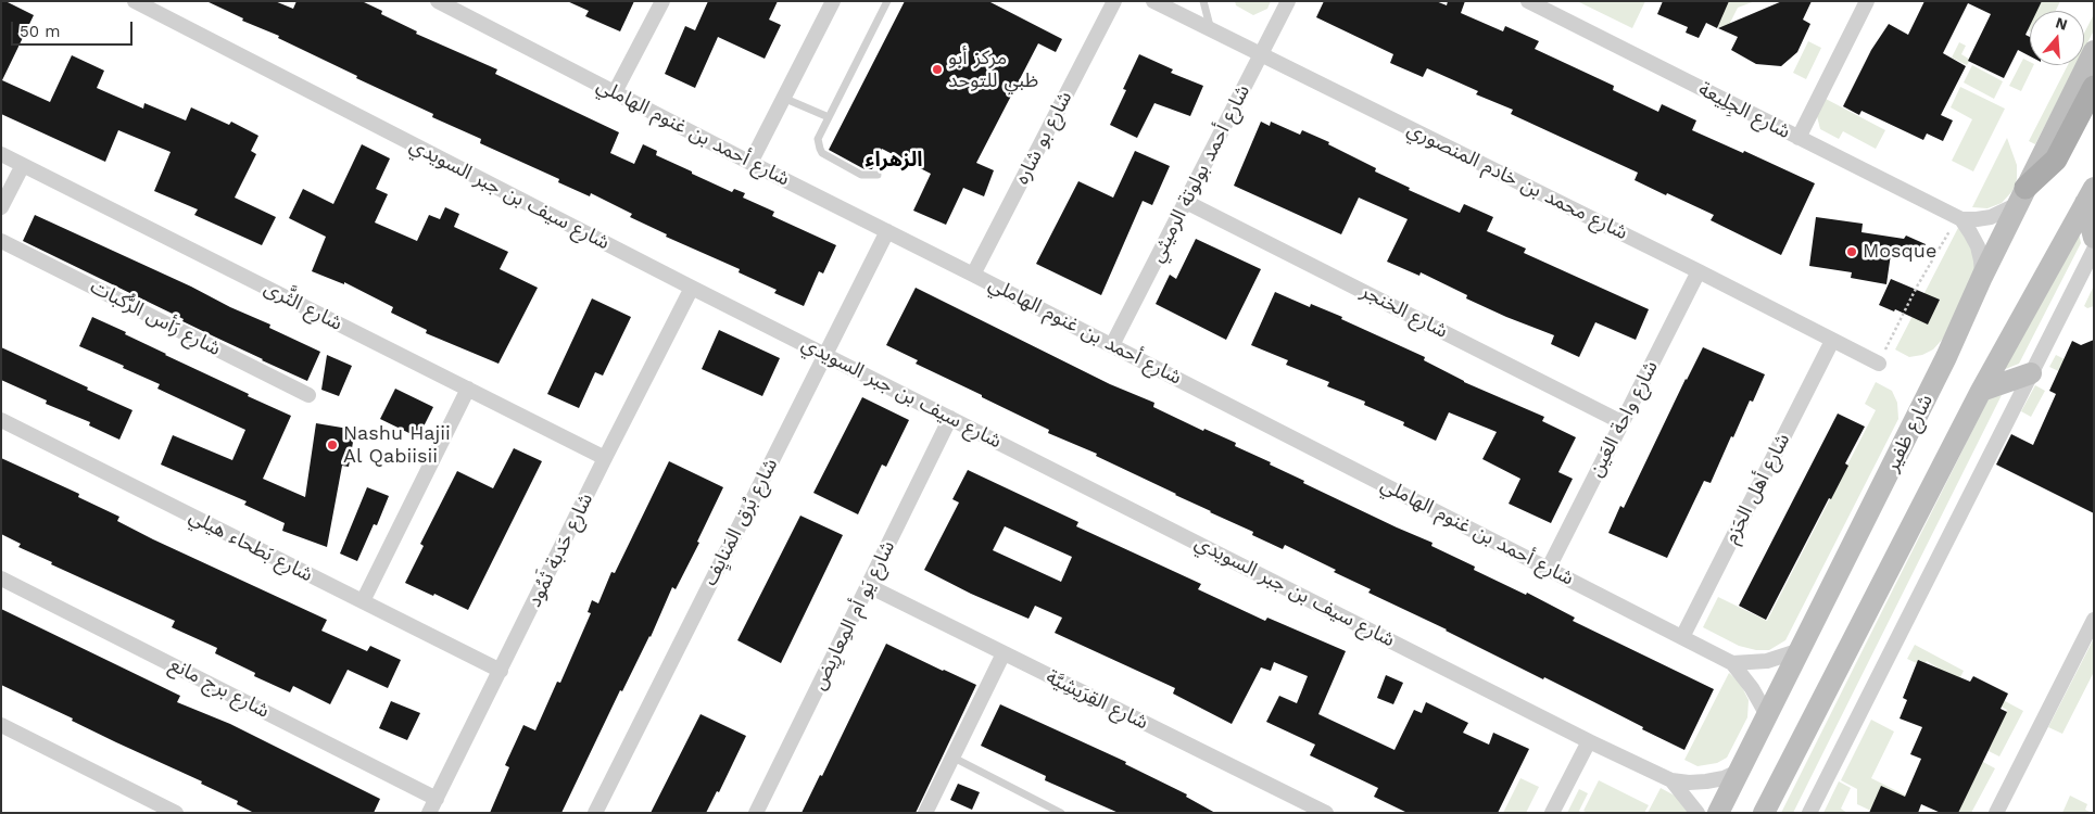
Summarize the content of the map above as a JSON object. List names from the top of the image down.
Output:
{
  "streets": {
    "main road": ["شارع ظفير"],
    "street": [
      "شارع الجِلِيعة",
      "شارع أحمد بن غنوم الهاملي",
      "شارع بو شاره",
      "شارع أحمد بولوتة الرميثي",
      "شارع محمد بن خادم المنصوري",
      "شارع سيف بن جبر السويدي",
      "شارع الثَّرى",
      "شارع الخنجر",
      "شارع رَأس الرُّكبات",
      "شارع واحة العَين",
      "شارع أهل الحَزم",
      "شارع بُرق المَنايِف",
      "شارع بَطحاء هيلي",
      "شارع حَدبة ثَمُود",
      "شارع يَو أم المِعارِيض",
      "شارع برج مانع",
      "شارع القِرَيشِيَّة"
    ]
  },
  "crossings": [
    ["شارع أحمد بن غنوم الهاملي", "شارع بو شاره"],
    ["شارع أحمد بن غنوم الهاملي", "شارع أحمد بولوتة الرميثي"],
    ["شارع أحمد بن غنوم الهاملي", "شارع واحة العَين"],
    ["شارع أحمد بن غنوم الهاملي", "شارع ظفير"],
    ["شارع أحمد بن غنوم الهاملي", "شارع أهل الحَزم"],
    ["شارع أحمد بن غنوم الهاملي", "شارع بُرق المَنايِف"],
    ["شارع أحمد بولوتة الرميثي", "شارع محمد بن خادم المنصوري"],
    ["شارع أحمد بولوتة الرميثي", "شارع الخنجر"],
    ["شارع محمد بن خادم المنصوري", "شارع واحة العَين"],
    ["شارع محمد بن خادم المنصوري", "شارع أهل الحَزم"],
    ["شارع سيف بن جبر السويدي", "شارع ظفير"],
    ["شارع سيف بن جبر السويدي", "شارع بُرق المَنايِف"],
    ["شارع سيف بن جبر السويدي", "شارع حَدبة ثَمُود"],
    ["شارع سيف بن جبر السويدي", "شارع يَو أم المِعارِيض"],
    ["شارع الثَّرى", "شارع حَدبة ثَمُود"],
    ["شارع الخنجر", "شارع واحة العَين"],
    ["شارع بَطحاء هيلي", "شارع حَدبة ثَمُود"],
    ["شارع حَدبة ثَمُود", "شارع برج مانع"],
    ["شارع يَو أم المِعارِيض", "شارع القِرَيشِيَّة"]
  ],
  "districts": ["الزهراء"],
  "places": ["مركز أبو ظبي للتوحد", "Mosque", "Nashu Hajii Al Qabiisii"],
  "scale_bar": "50 m",
  "north": "top"
}
